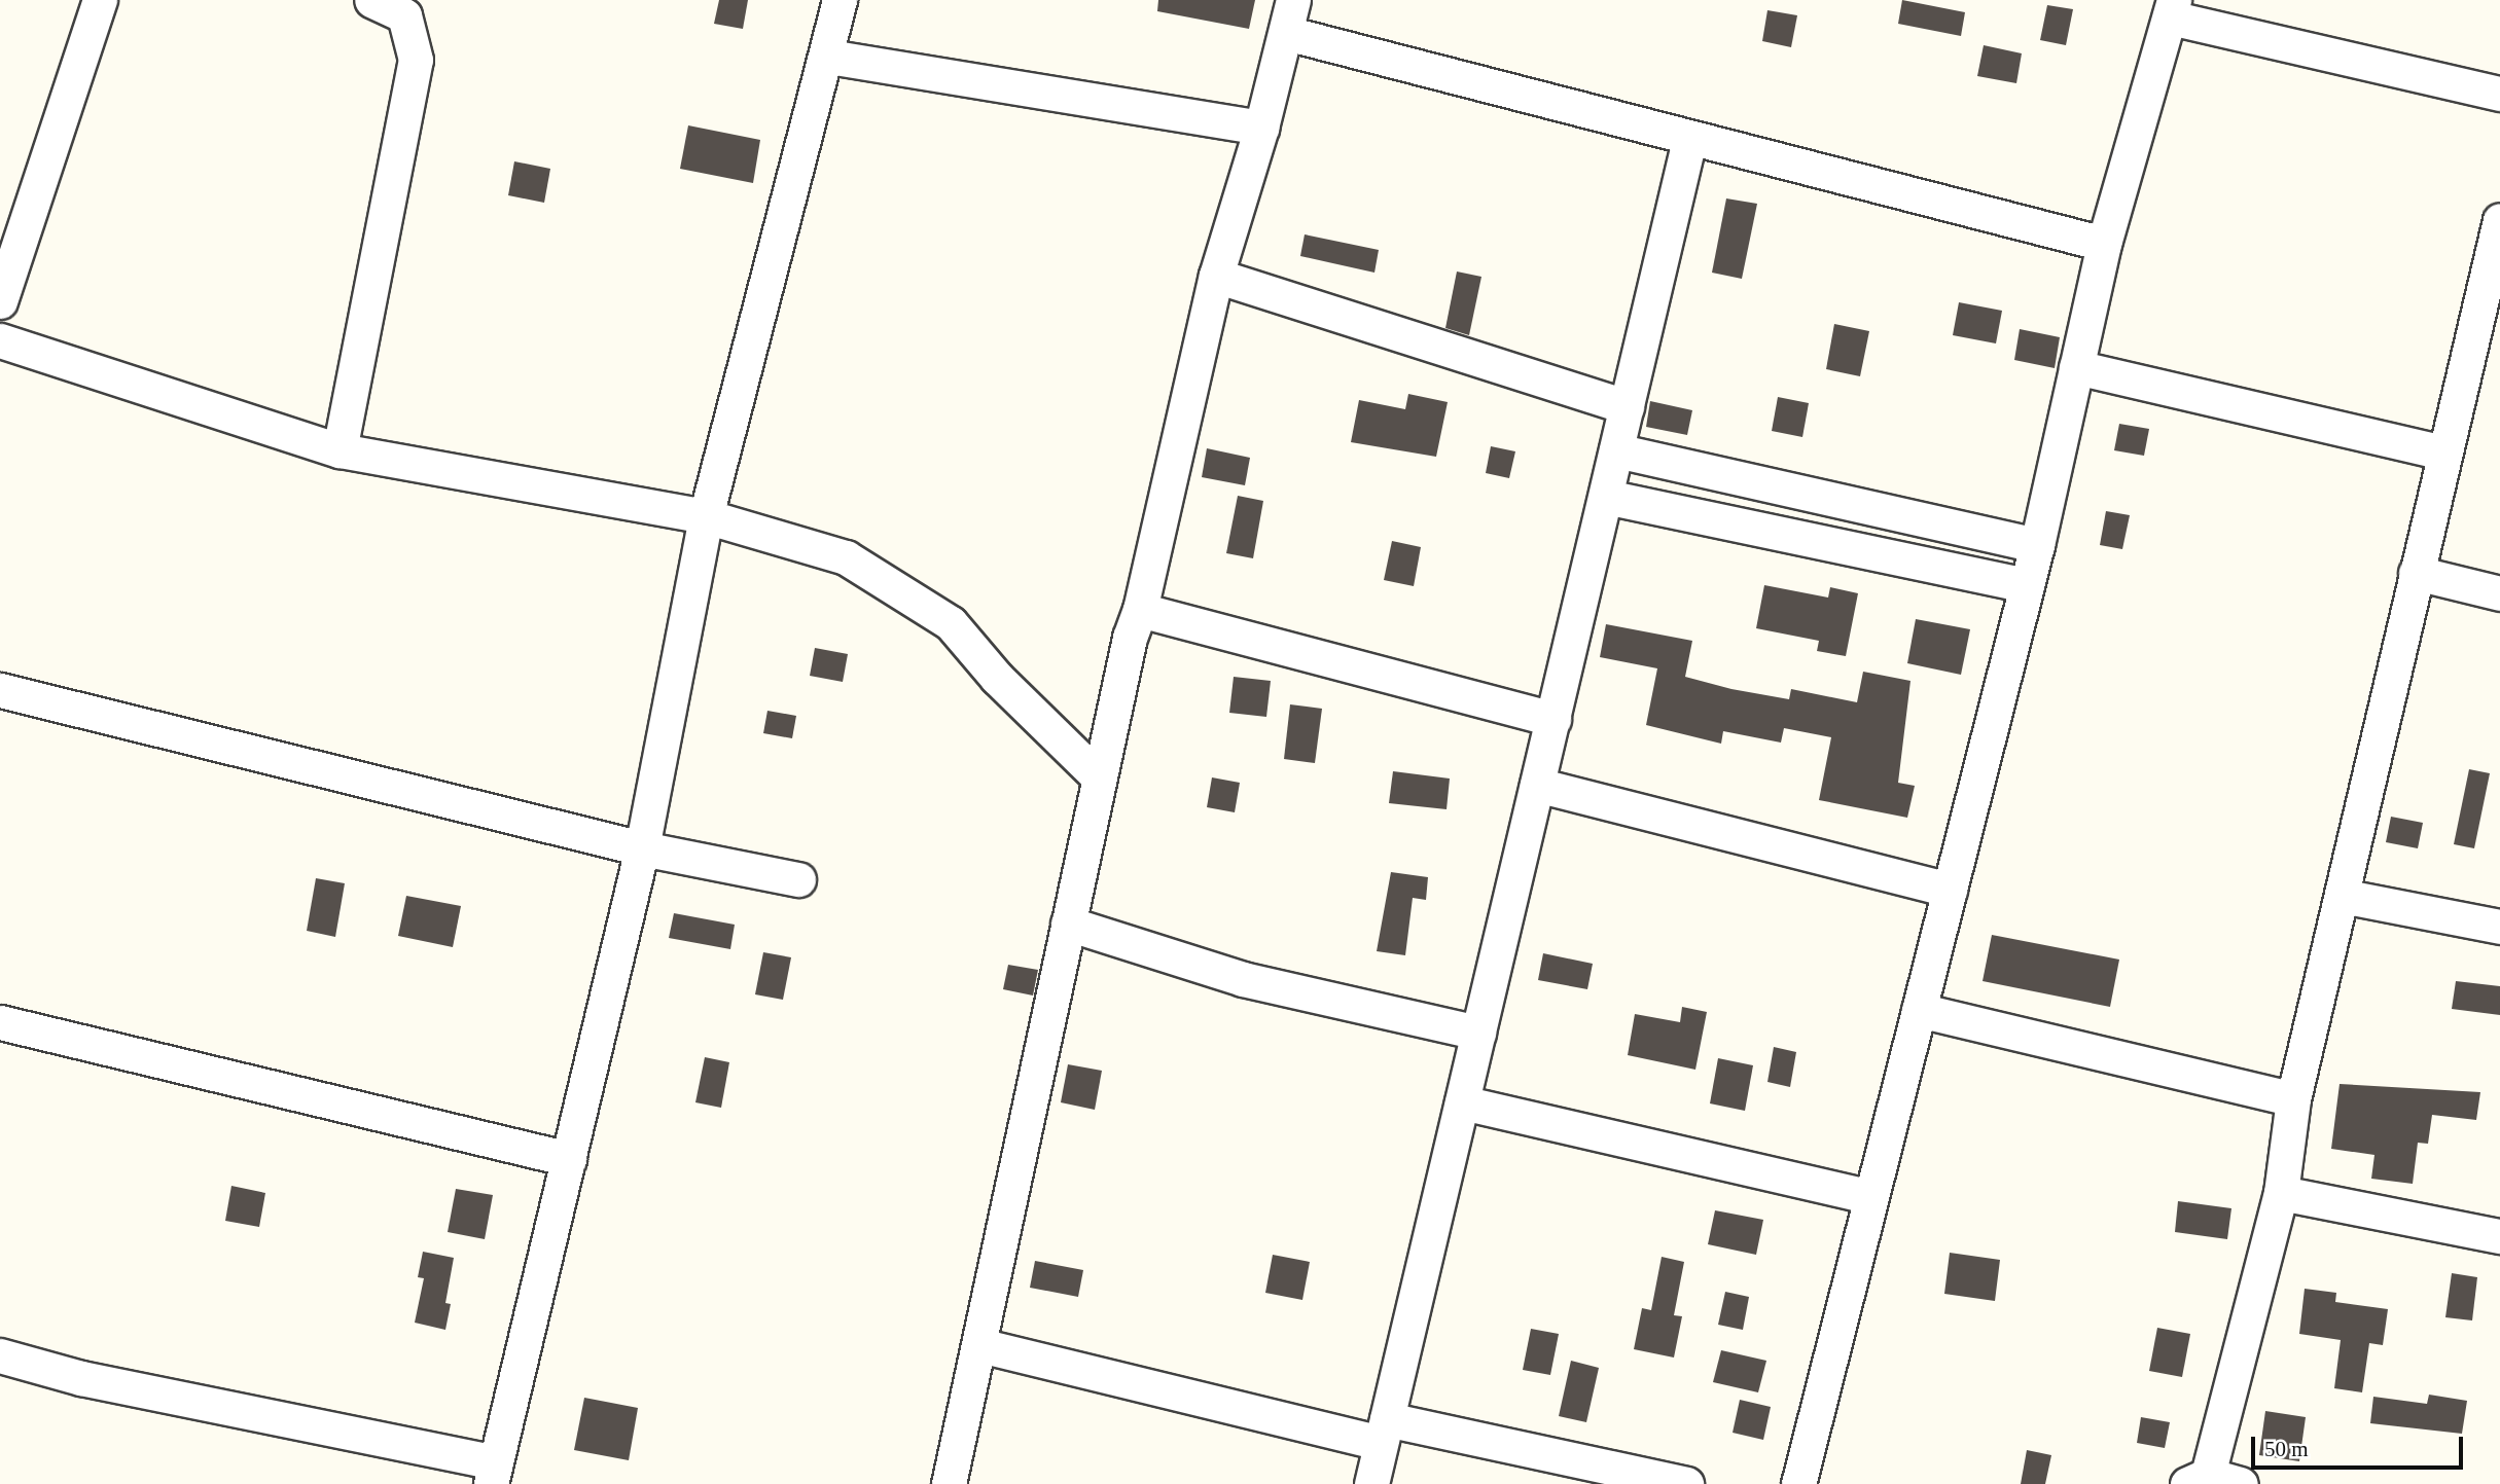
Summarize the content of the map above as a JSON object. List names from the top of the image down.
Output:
{
  "scale_bar": "50 m"
}
